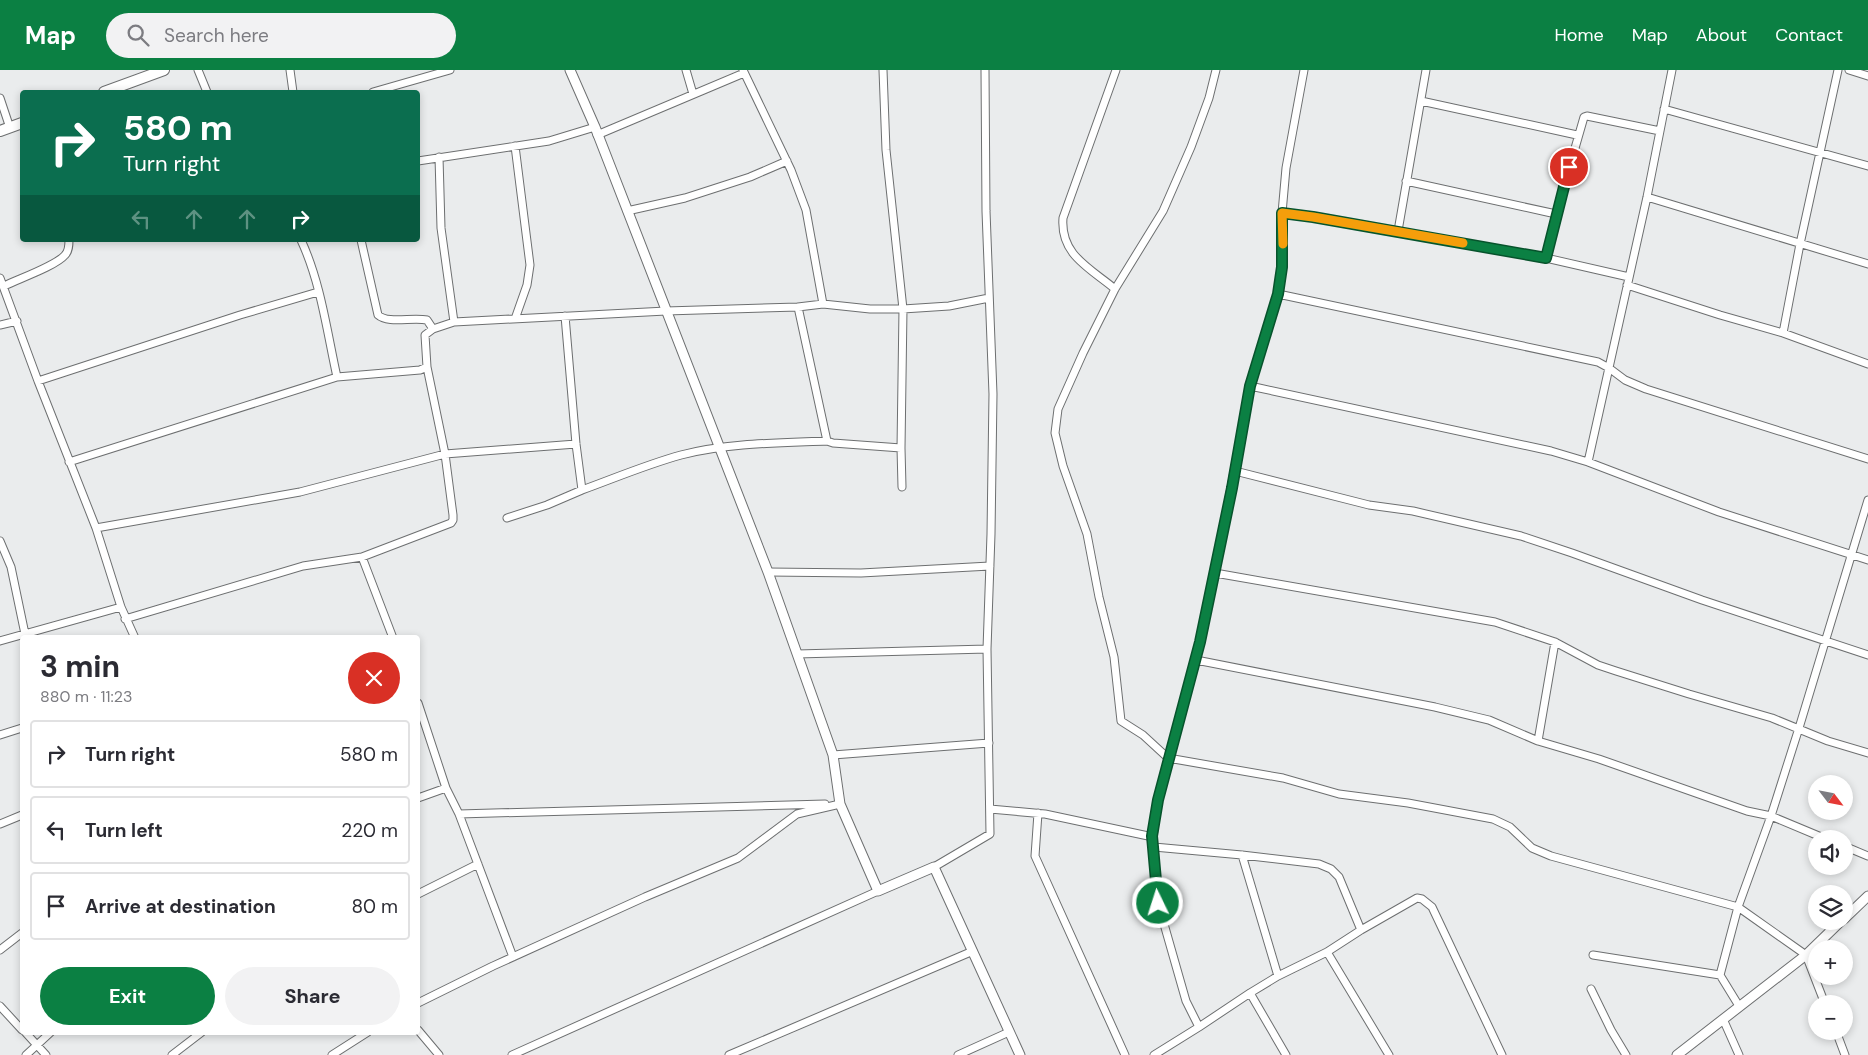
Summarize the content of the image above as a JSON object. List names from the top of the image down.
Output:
{
  "north": "bottom right",
  "page": {
    "header": "Map",
    "search": "Search here",
    "nav": [
      "Home",
      "Map",
      "About",
      "Contact"
    ],
    "turn": ["580 m", "Turn right"],
    "heading": ["3 min", "880 m · 11:23"],
    "list": [
      {
        "name": "Turn right",
        "value": "580 m"
      },
      {
        "name": "Turn left",
        "value": "220 m"
      },
      {
        "name": "Arrive at destination",
        "value": "80 m"
      }
    ],
    "map_buttons": ["+", "−"],
    "buttons": ["Exit", "Share"]
  }
}
